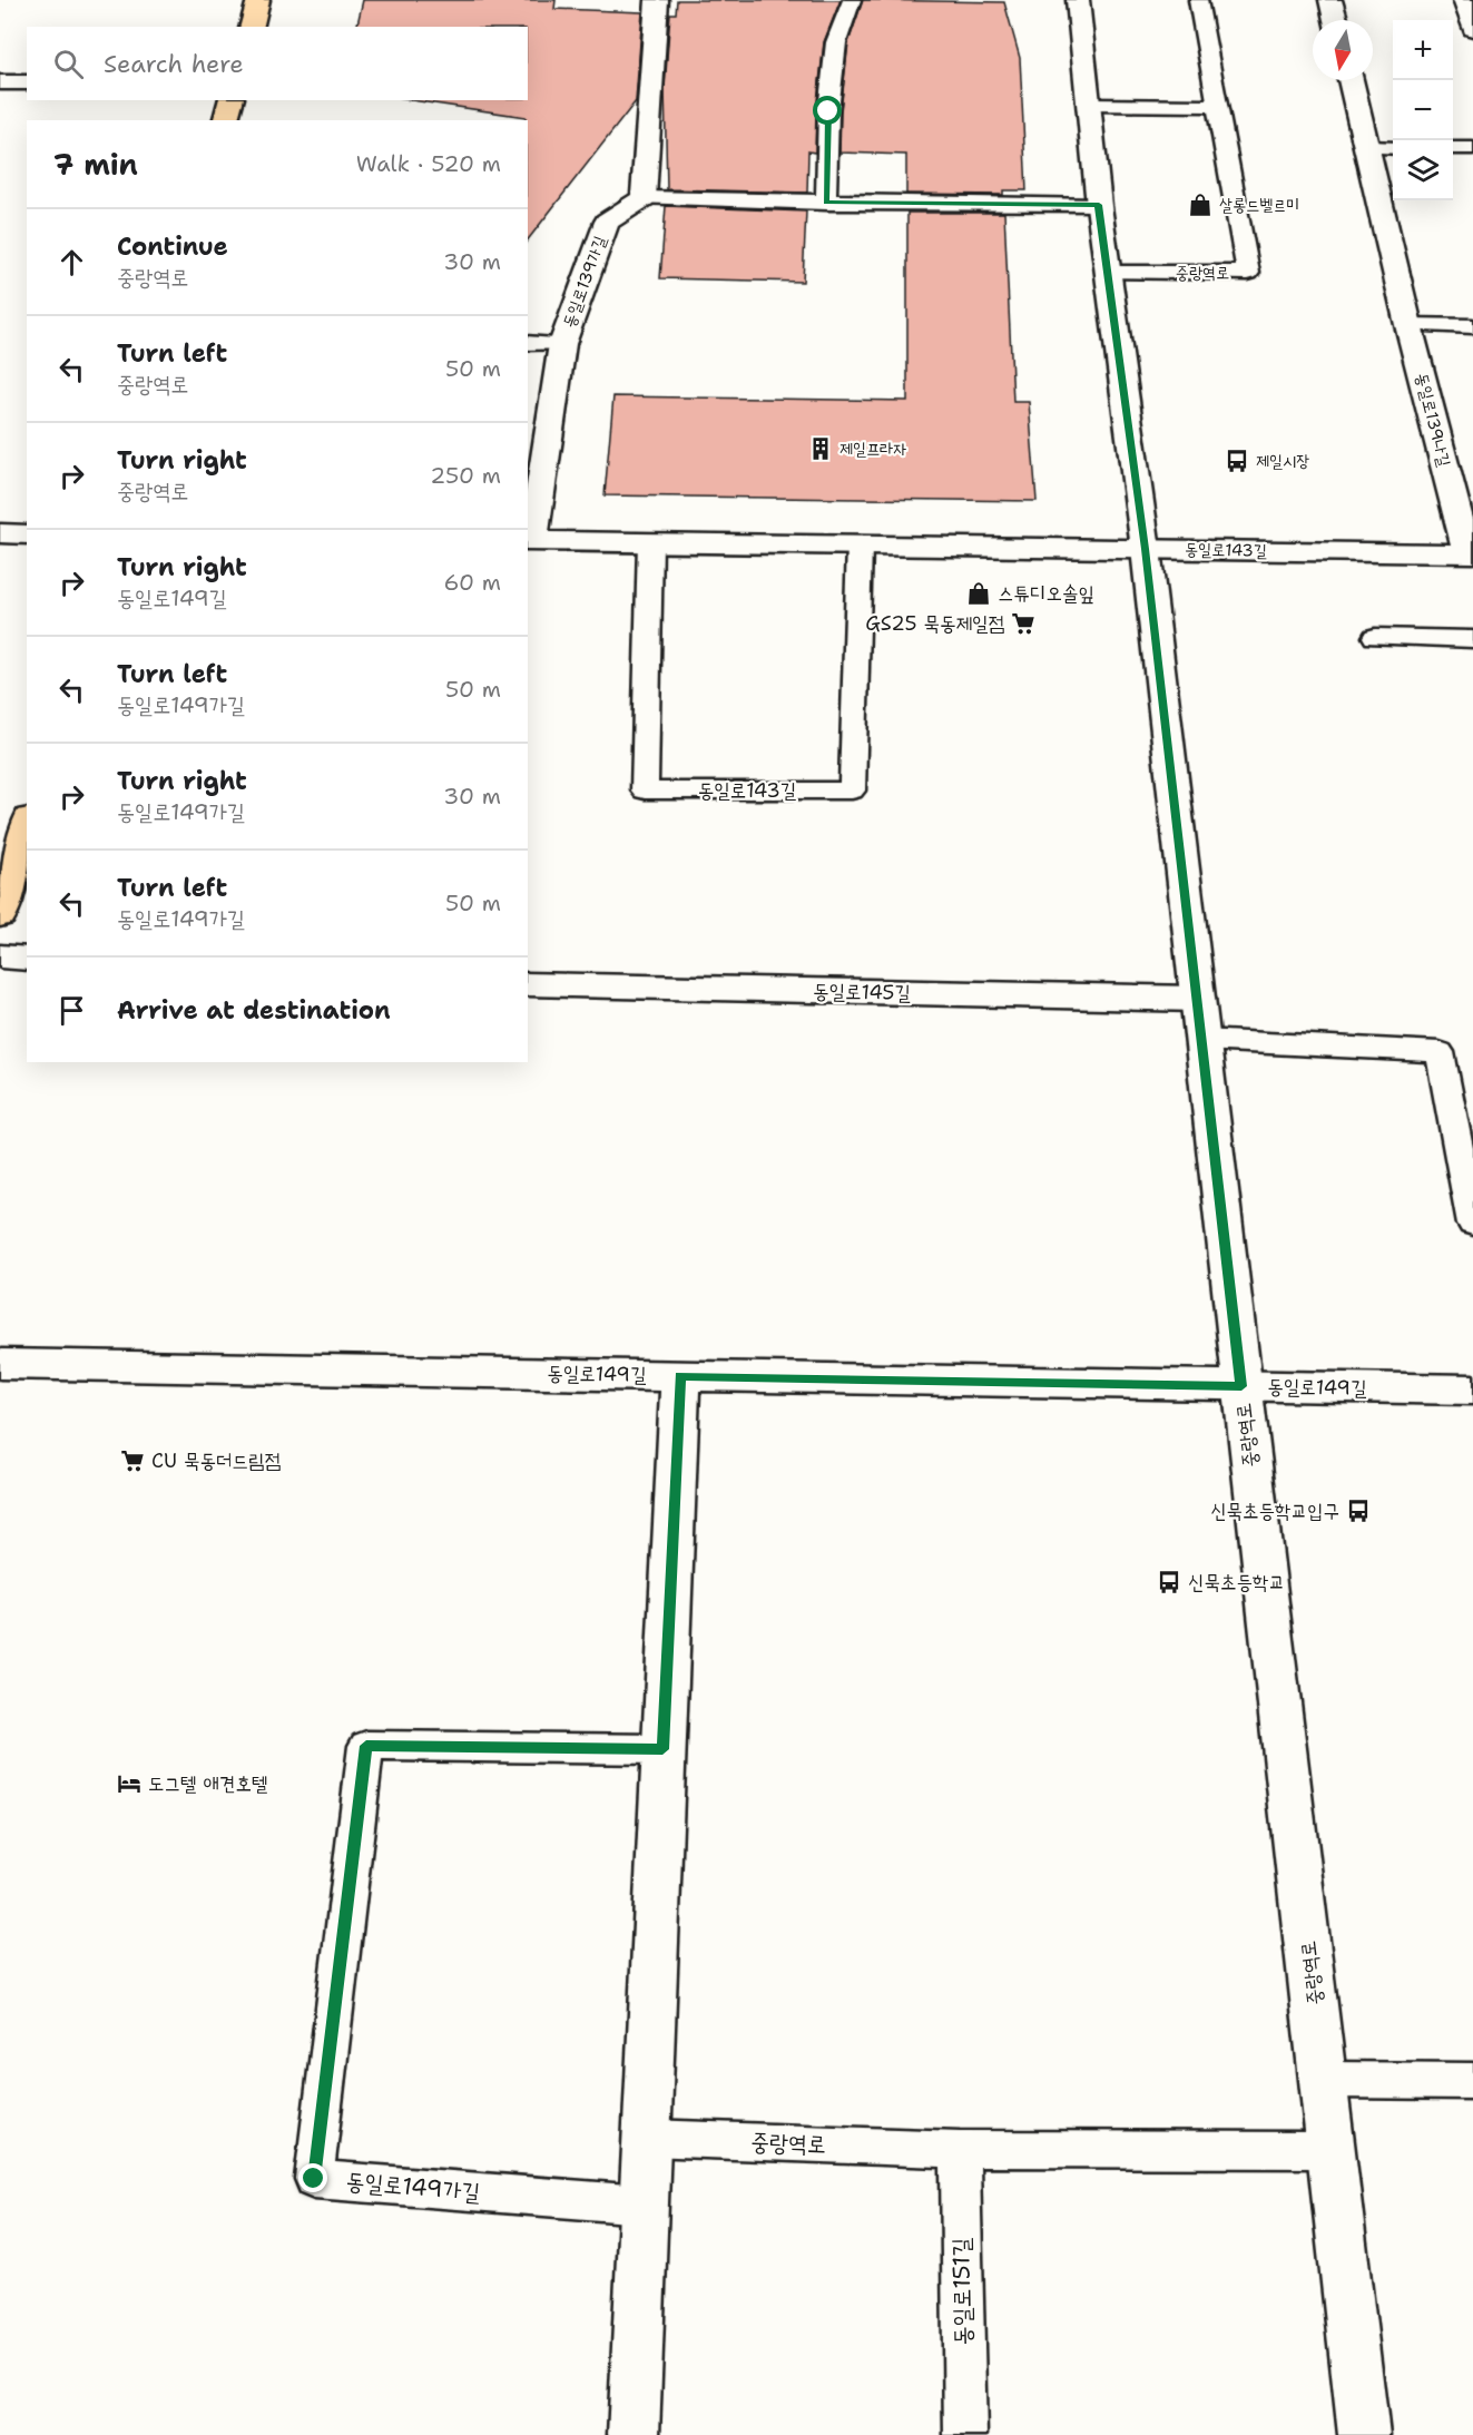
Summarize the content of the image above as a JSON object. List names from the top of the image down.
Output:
{
  "streets": {
    "street": [
      "중랑역로",
      "동일로139가길",
      "동일로139나길",
      "동일로143길",
      "동일로145길",
      "동일로149길"
    ],
    "lane": ["동일로149가길", "동일로151길"]
  },
  "crossings": [
    ["중랑역로", "동일로143길"],
    ["중랑역로", "동일로145길"],
    ["중랑역로", "동일로149길"],
    ["중랑역로", "동일로151길"],
    ["동일로139가길", "동일로143길"],
    ["동일로139나길", "동일로143길"]
  ],
  "places": {
    "shop": ["살롱드벨르미", "스튜디오솔잎"],
    "building": ["제일프라자"],
    "bus stop": ["제일시장", "신묵초등학교입구", "신묵초등학교"],
    "supermarket": ["GS25 묵동제일점", "CU 묵동더드림점"],
    "hotel": ["도그텔 애견호텔"]
  },
  "north": "bottom",
  "page": {
    "map_buttons": ["+", "−"],
    "search": "Search here",
    "heading": ["7 min", "Walk · 520 m"],
    "list": [
      ["Continue", "중랑역로", "30 m"],
      ["Turn left", "중랑역로", "50 m"],
      ["Turn right", "중랑역로", "250 m"],
      ["Turn right", "동일로149길", "60 m"],
      ["Turn left", "동일로149가길", "50 m"],
      ["Turn right", "동일로149가길", "30 m"],
      ["Turn left", "동일로149가길", "50 m"],
      "Arrive at destination"
    ]
  }
}
